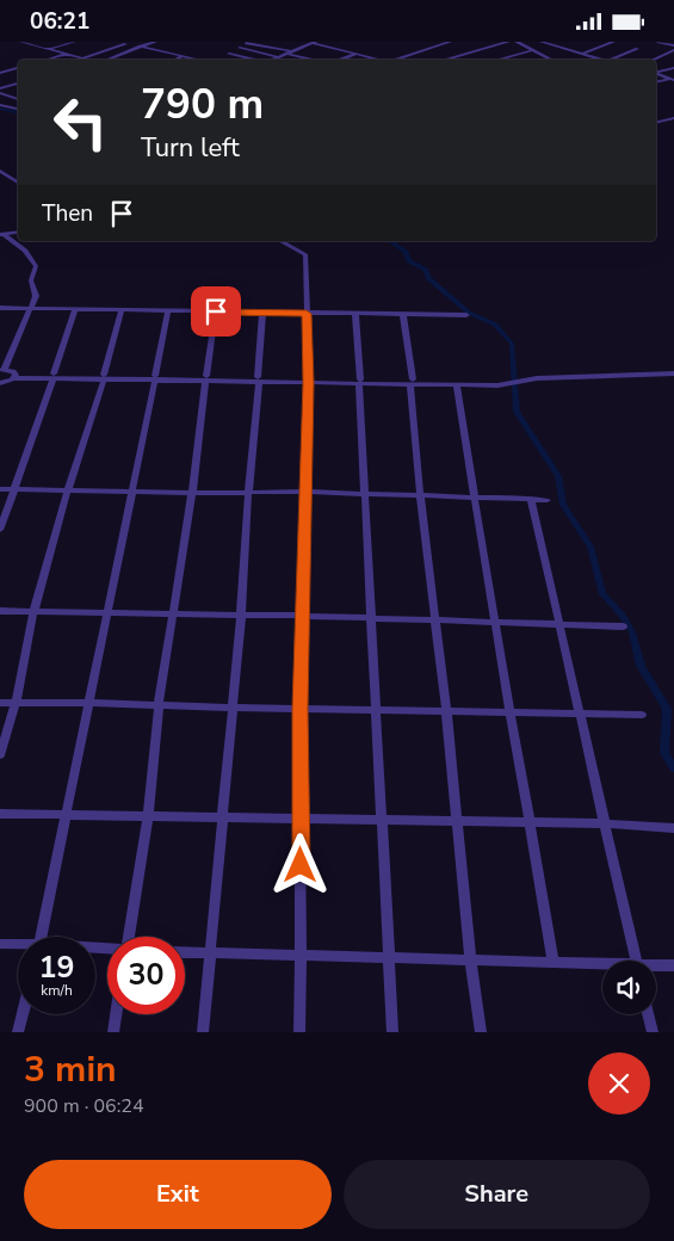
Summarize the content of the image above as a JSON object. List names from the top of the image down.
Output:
{
  "page": {
    "status": "06:21",
    "turn": ["790 m", "Turn left"],
    "then": "Then",
    "speed": "19 km/h",
    "limit": "30",
    "heading": ["3 min", "900 m · 06:24"],
    "buttons": ["Exit", "Share"]
  }
}
